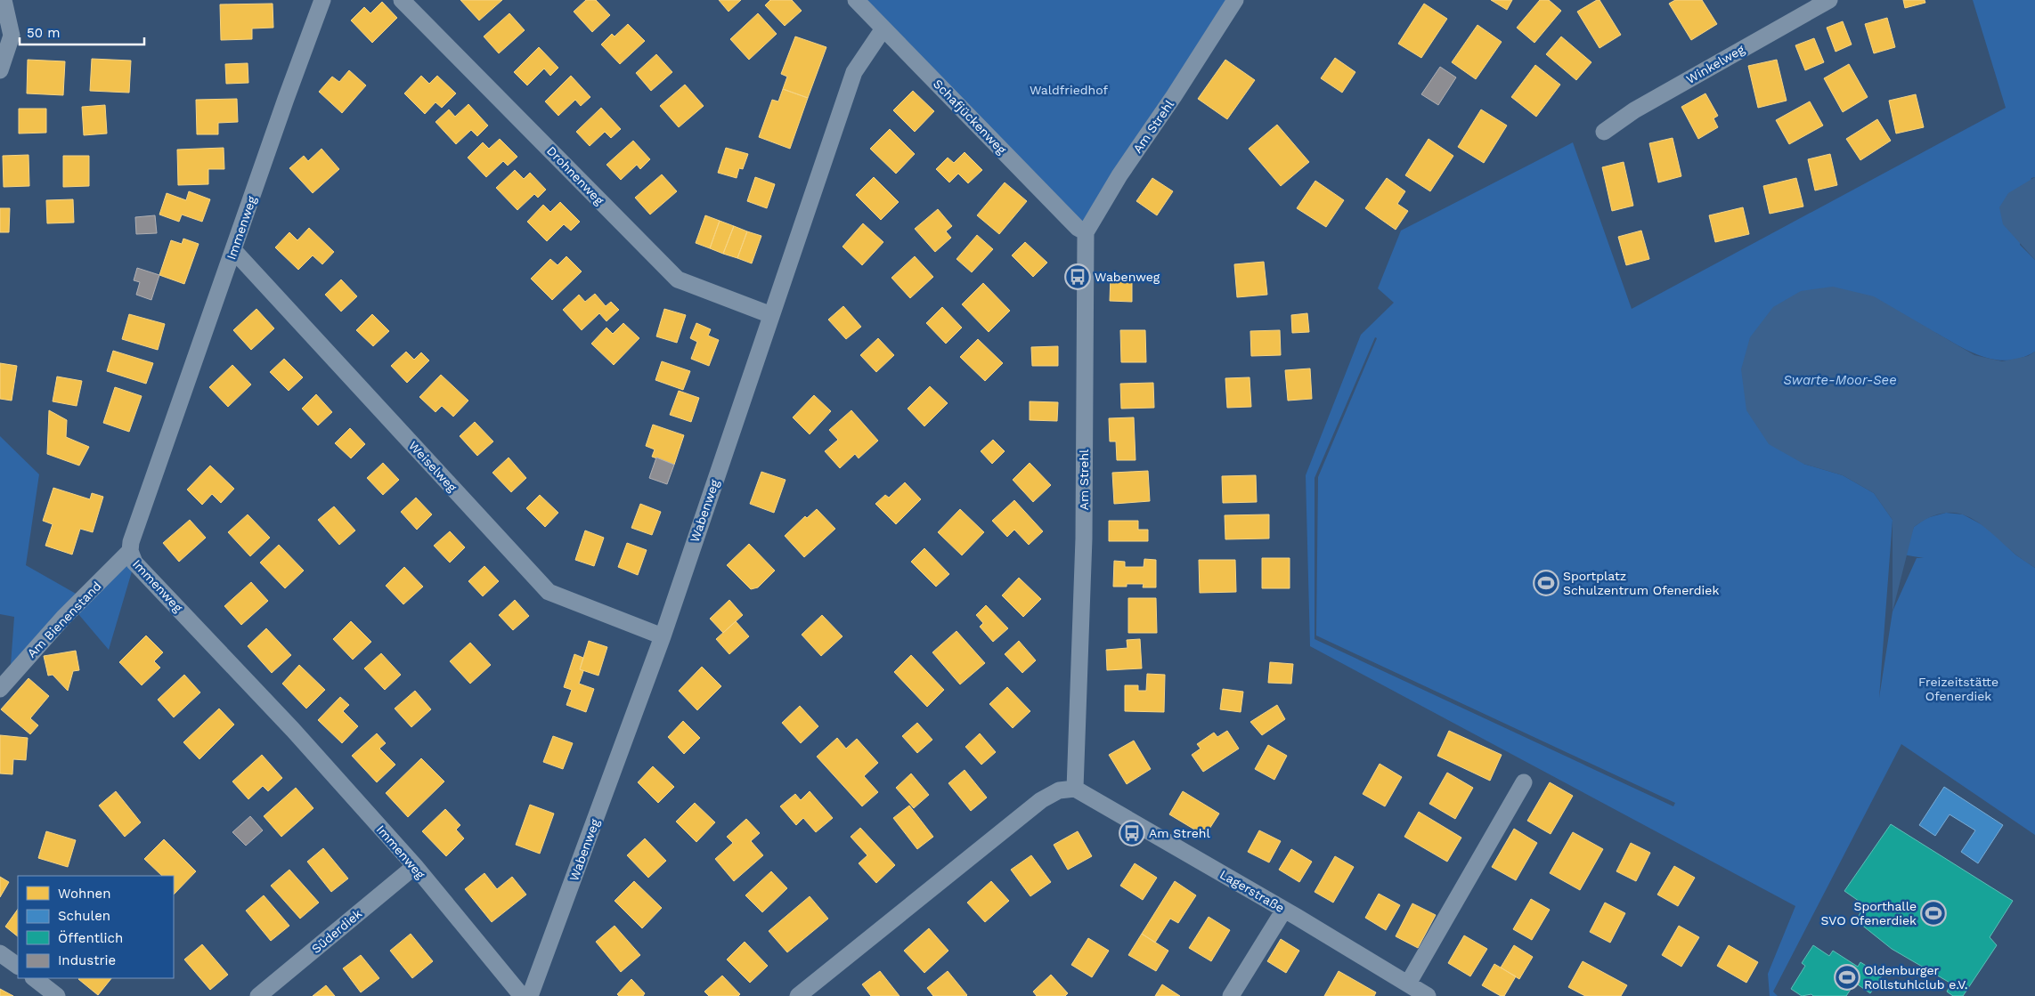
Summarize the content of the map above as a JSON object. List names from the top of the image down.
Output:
{
  "streets": {
    "street": [
      "Winkelweg",
      "Schafjückenweg",
      "Am Strehl",
      "Drohnenweg",
      "Immenweg",
      "Weiselweg",
      "Wabenweg",
      "Am Bienenstand",
      "Lagerstraße",
      "Süderdiek"
    ]
  },
  "crossings": [
    ["Schafjückenweg", "Am Strehl"],
    ["Schafjückenweg", "Wabenweg"],
    ["Am Strehl", "Lagerstraße"],
    ["Drohnenweg", "Wabenweg"],
    ["Immenweg", "Weiselweg"],
    ["Immenweg", "Am Bienenstand"],
    ["Immenweg", "Süderdiek"],
    ["Weiselweg", "Wabenweg"]
  ],
  "water": ["Swarte-Moor-See"],
  "parks": ["Waldfriedhof", "Freizeitstätte Ofenerdiek"],
  "places": {
    "bus stop": ["Wabenweg", "Am Strehl"],
    "sports": ["Sportplatz Schulzentrum Ofenerdiek", "Sporthalle SVO Ofenerdiek", "Oldenburger Rollstuhlclub e.V."]
  },
  "legend": [
    "Wohnen",
    "Schulen",
    "Öffentlich",
    "Industrie"
  ],
  "scale_bar": "50 m"
}
